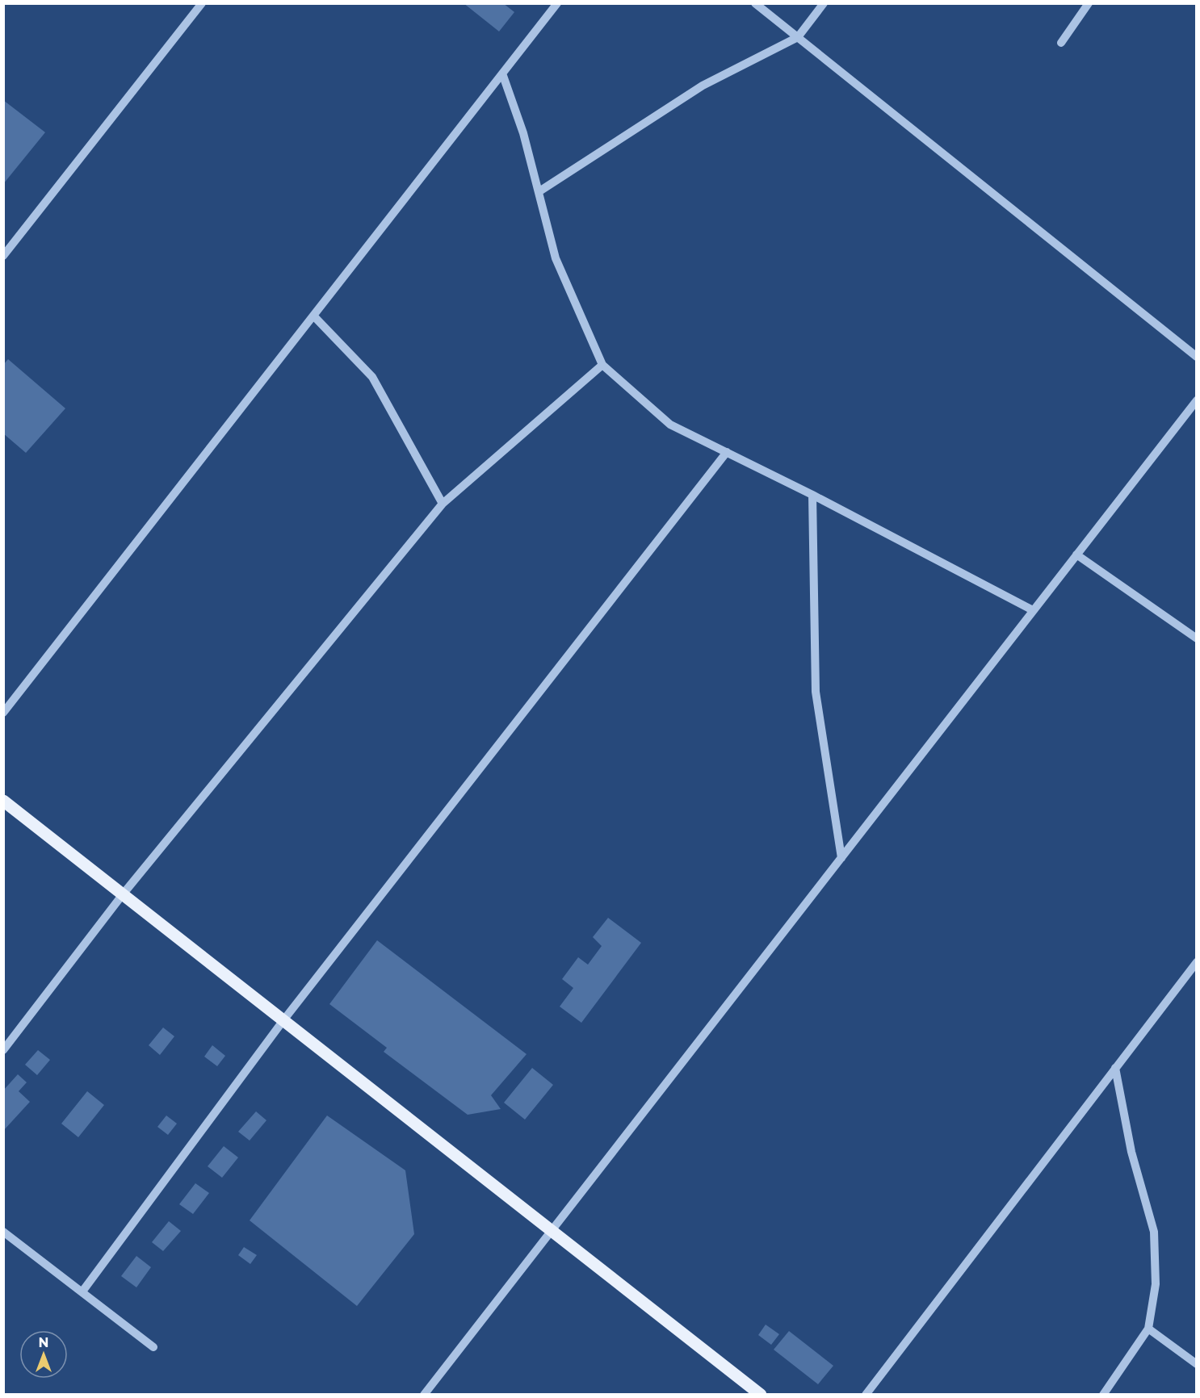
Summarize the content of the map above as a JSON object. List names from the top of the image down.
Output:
{
  "north": "top"
}
